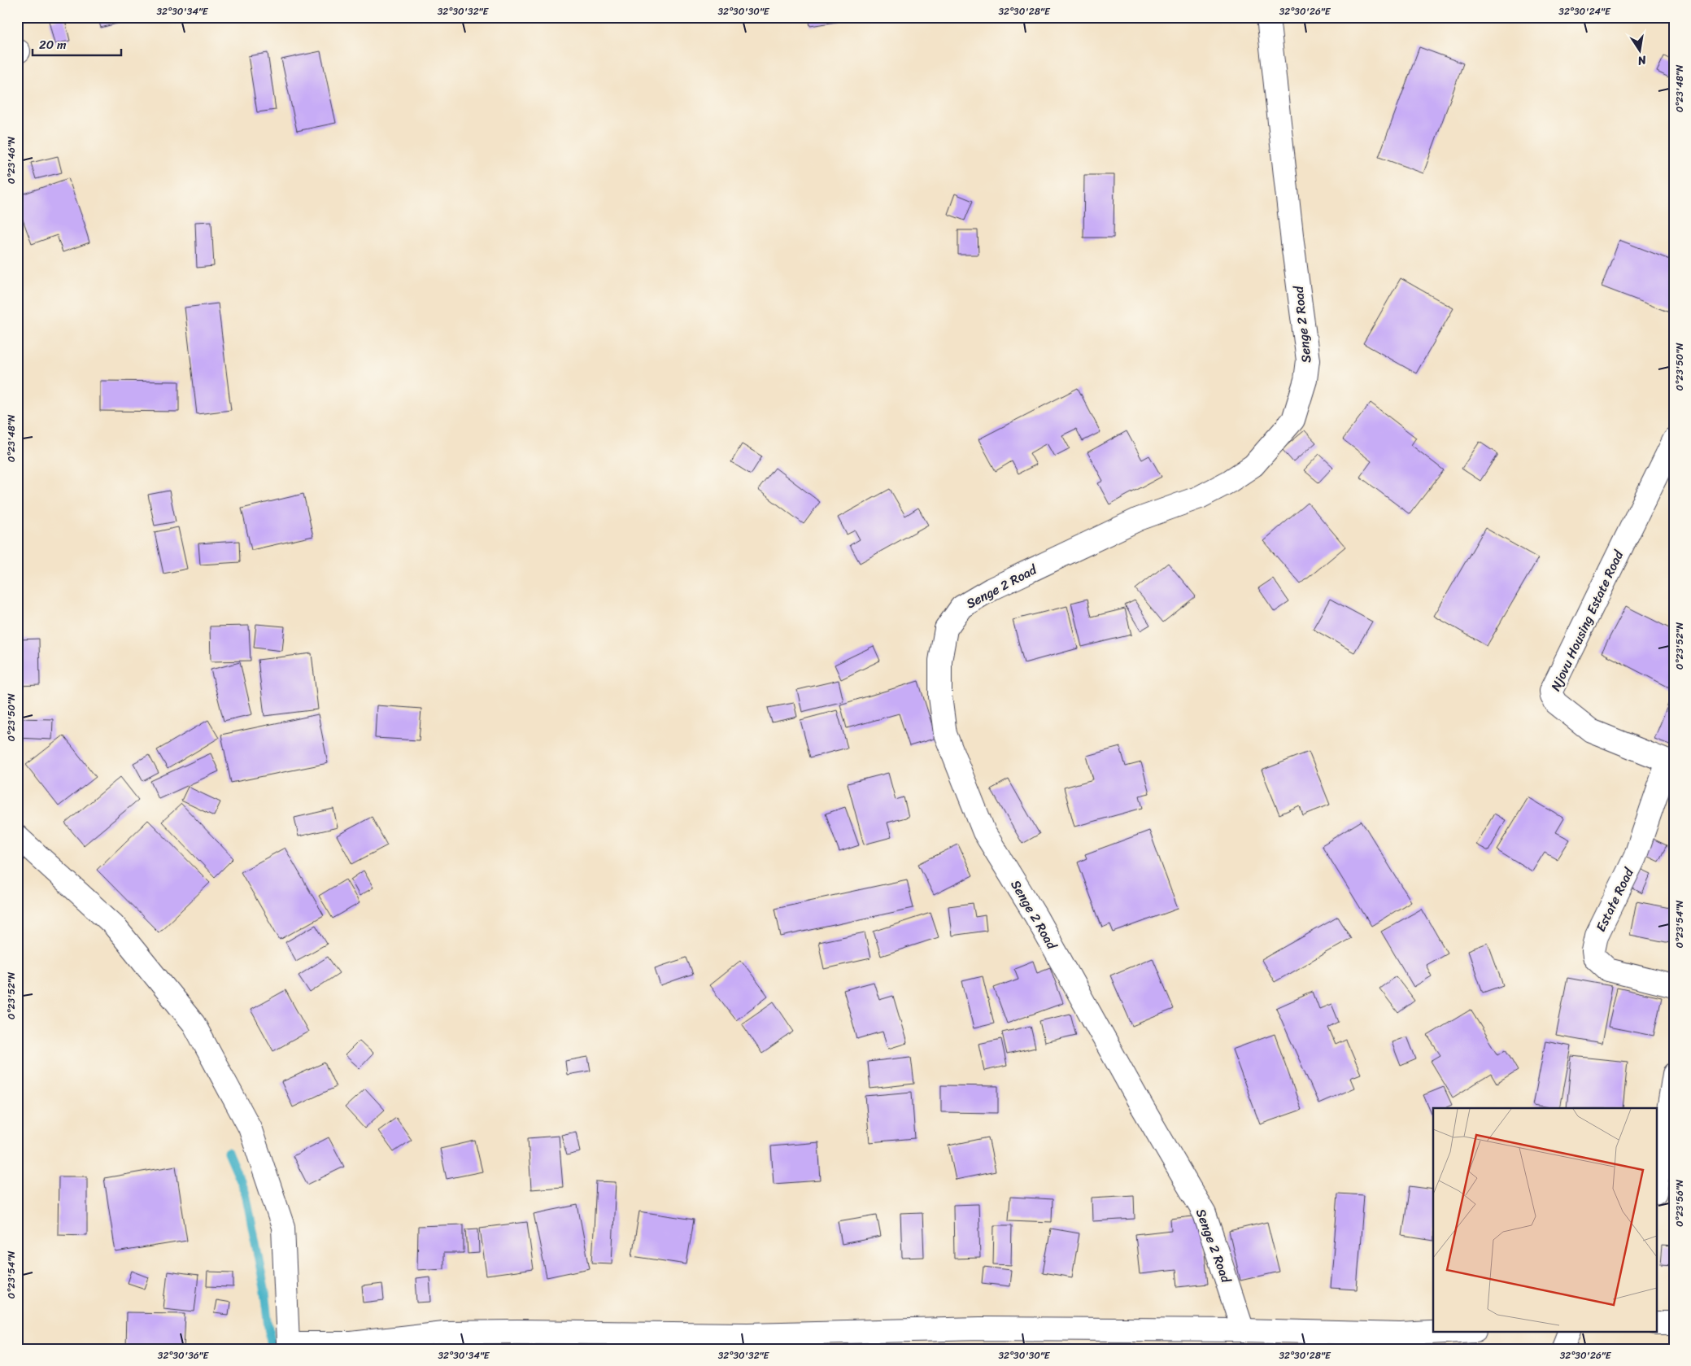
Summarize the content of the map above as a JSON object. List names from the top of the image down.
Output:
{
  "streets": {
    "street": ["Senge 2 Road", "Njovu Housing Estate Road", "Estate Road"]
  },
  "crossings": [
    ["Njovu Housing Estate Road", "Estate Road"]
  ],
  "scale_bar": "20 m",
  "north": "bottom",
  "coordinates": [
    "32°30'34\"E",
    "32°30'32\"E",
    "32°30'30\"E",
    "32°30'28\"E",
    "32°30'26\"E",
    "32°30'24\"E",
    "0°23'48\"N",
    "0°23'46\"N",
    "0°23'50\"N",
    "0°23'52\"N",
    "0°23'54\"N",
    "0°23'56\"N",
    "32°30'36\"E"
  ]
}
